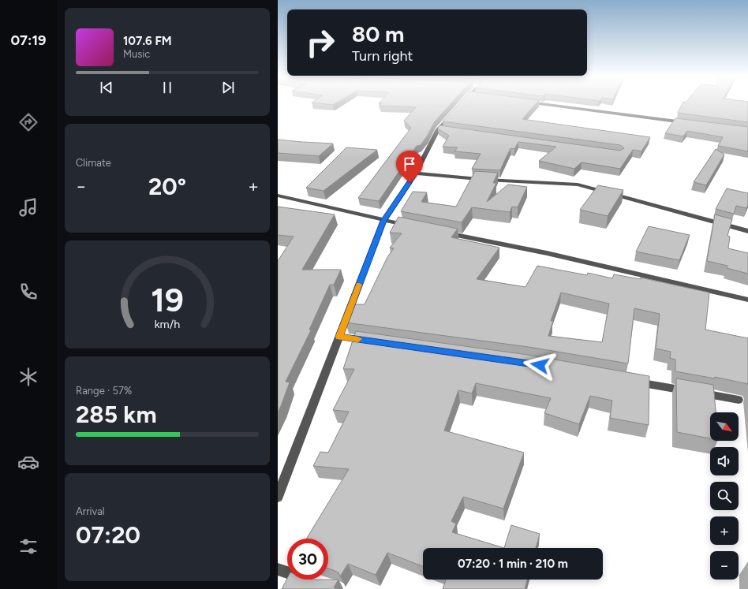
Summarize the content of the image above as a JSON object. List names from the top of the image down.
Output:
{
  "north": "bottom right",
  "page": {
    "tabs": "07:19",
    "turn": ["80 m", "Turn right"],
    "song": ["107.6 FM", "Music"],
    "tile": [
      "Climate",
      ["Range · 57%", "285 km"],
      ["Arrival", "07:20"]
    ],
    "heat": ["−", "20°", "+"],
    "map_buttons": ["+", "−"],
    "limit": "30",
    "trip": "07:20 · 1 min · 210 m",
    "gauge": ["19", "km/h"]
  }
}
